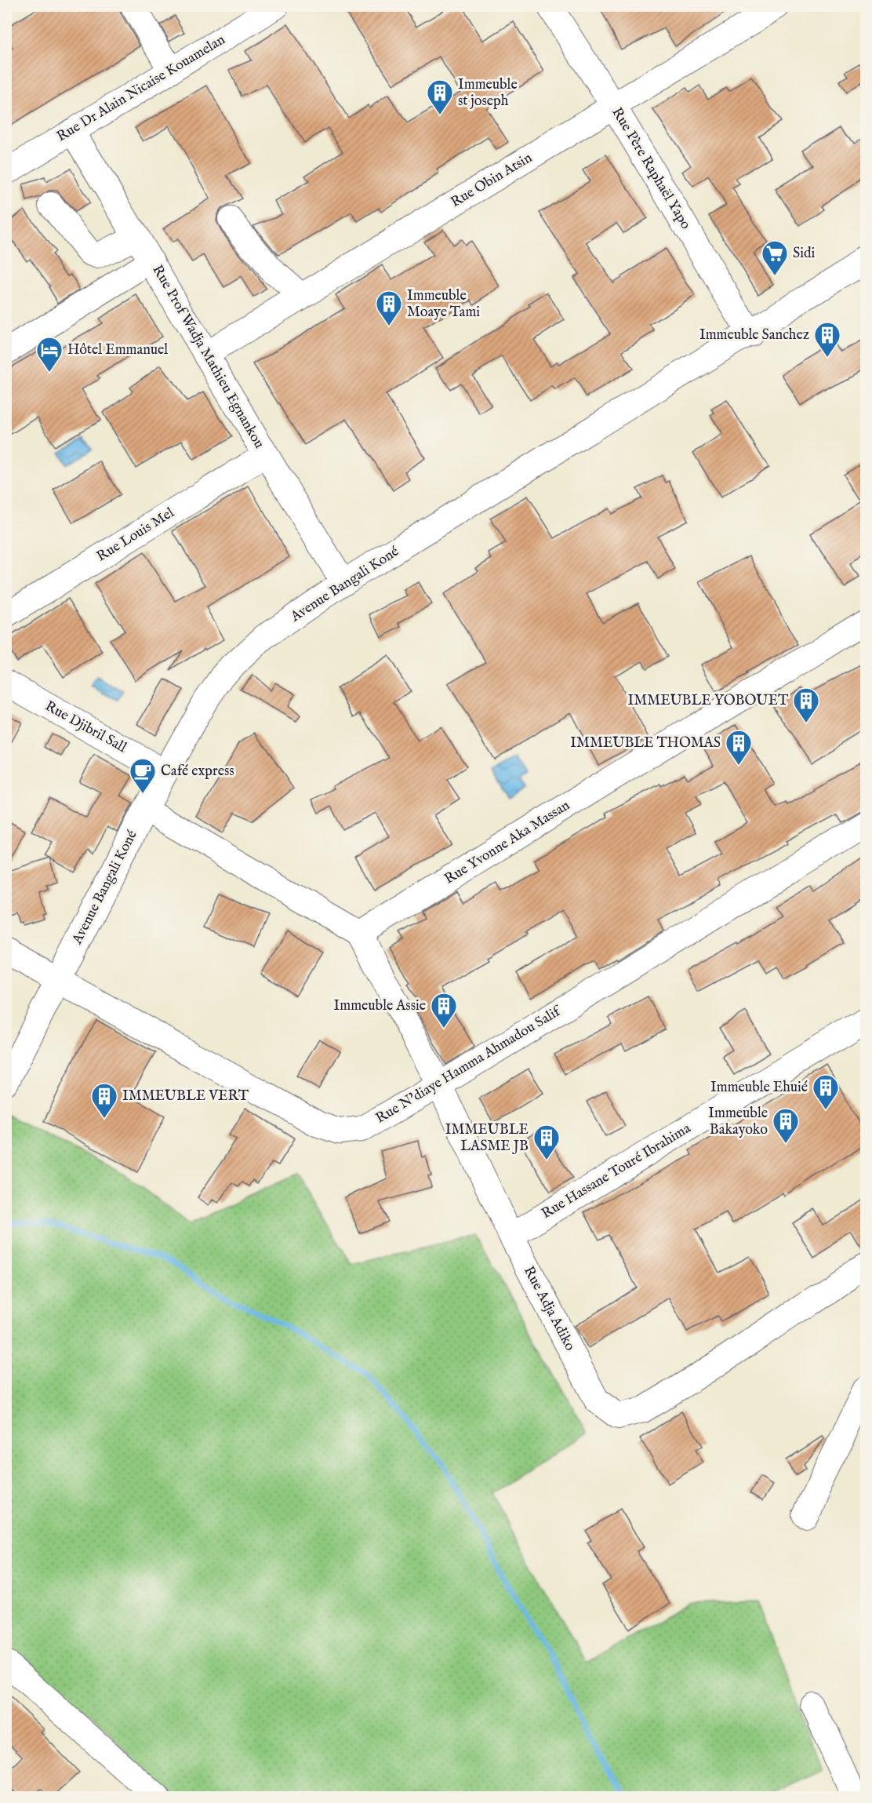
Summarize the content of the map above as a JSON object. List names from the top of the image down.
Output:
{
  "streets": {
    "street": [
      "Rue Dr Alain Nicaise Kouamelan",
      "Rue Père Raphaël Yapo",
      "Rue Obin Atsin",
      "Rue Prof Wadja Mathieu Egnankou",
      "Rue Louis Mel",
      "Avenue Bangali Koné",
      "Rue Djibril Sall",
      "Rue Yvonne Aka Massan",
      "Rue N'diaye Hamma Ahmadou Salif",
      "Rue Hassane Touré Ibrahima",
      "Rue Adja Adiko"
    ]
  },
  "crossings": [
    ["Rue Dr Alain Nicaise Kouamelan", "Rue Prof Wadja Mathieu Egnankou"],
    ["Rue Père Raphaël Yapo", "Rue Obin Atsin"],
    ["Rue Père Raphaël Yapo", "Avenue Bangali Koné"],
    ["Rue Obin Atsin", "Rue Prof Wadja Mathieu Egnankou"],
    ["Rue Prof Wadja Mathieu Egnankou", "Rue Louis Mel"],
    ["Rue Prof Wadja Mathieu Egnankou", "Avenue Bangali Koné"],
    ["Avenue Bangali Koné", "Rue Djibril Sall"],
    ["Avenue Bangali Koné", "Rue N'diaye Hamma Ahmadou Salif"],
    ["Rue Yvonne Aka Massan", "Rue Adja Adiko"],
    ["Rue N'diaye Hamma Ahmadou Salif", "Rue Adja Adiko"],
    ["Rue Hassane Touré Ibrahima", "Rue Adja Adiko"]
  ],
  "places": {
    "building": [
      "Immeuble st joseph",
      "Immeuble Moaye Tami",
      "Immeuble Sanchez",
      "IMMEUBLE YOBOUET",
      "IMMEUBLE THOMAS",
      "Immeuble Assie",
      "Immeuble Ehuié",
      "IMMEUBLE VERT",
      "Immeuble Bakayoko",
      "IMMEUBLE LASME JB"
    ],
    "supermarket": ["Sidi"],
    "hotel": ["Hôtel Emmanuel"],
    "cafe": ["Café express"]
  }
}
